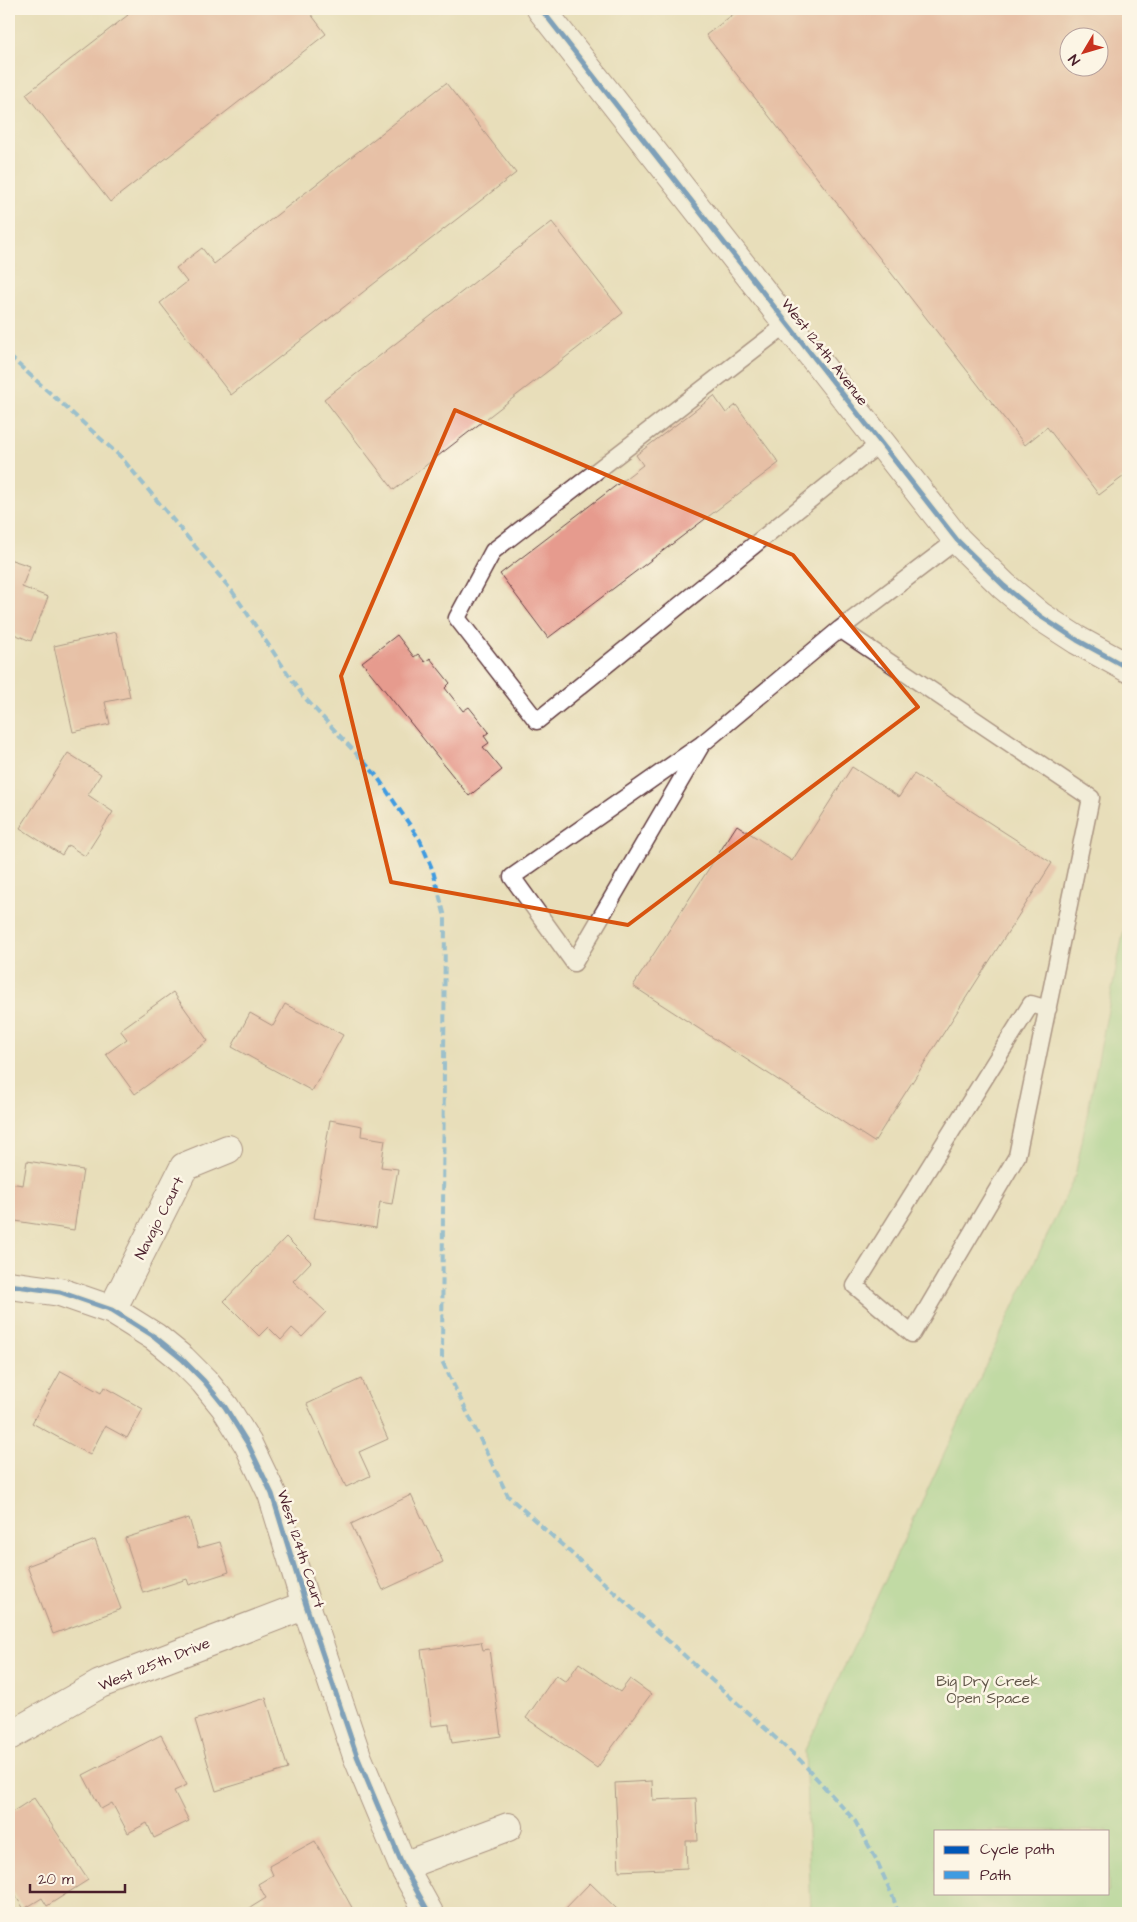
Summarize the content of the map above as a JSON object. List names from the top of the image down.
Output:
{
  "streets": {
    "street": [
      "West 124th Avenue",
      "Navajo Court",
      "West 124th Court",
      "West 125th Drive"
    ]
  },
  "crossings": [
    ["Navajo Court", "West 124th Court"],
    ["West 124th Court", "West 125th Drive"]
  ],
  "parks": ["Big Dry Creek Open Space"],
  "legend": ["Cycle path", "Path"],
  "scale_bar": "20 m",
  "north": "bottom left"
}
